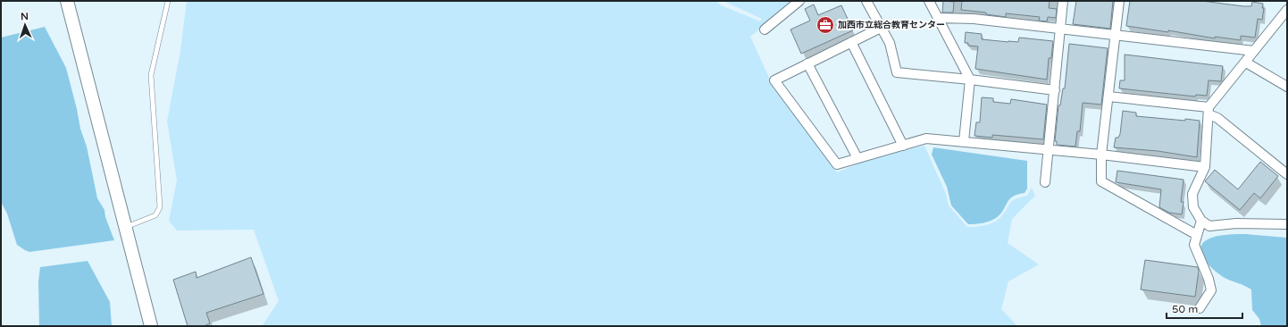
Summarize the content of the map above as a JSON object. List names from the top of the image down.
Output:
{
  "places": {
    "office": ["加西市立総合教育センター"]
  },
  "scale_bar": "50 m",
  "north": "top"
}
